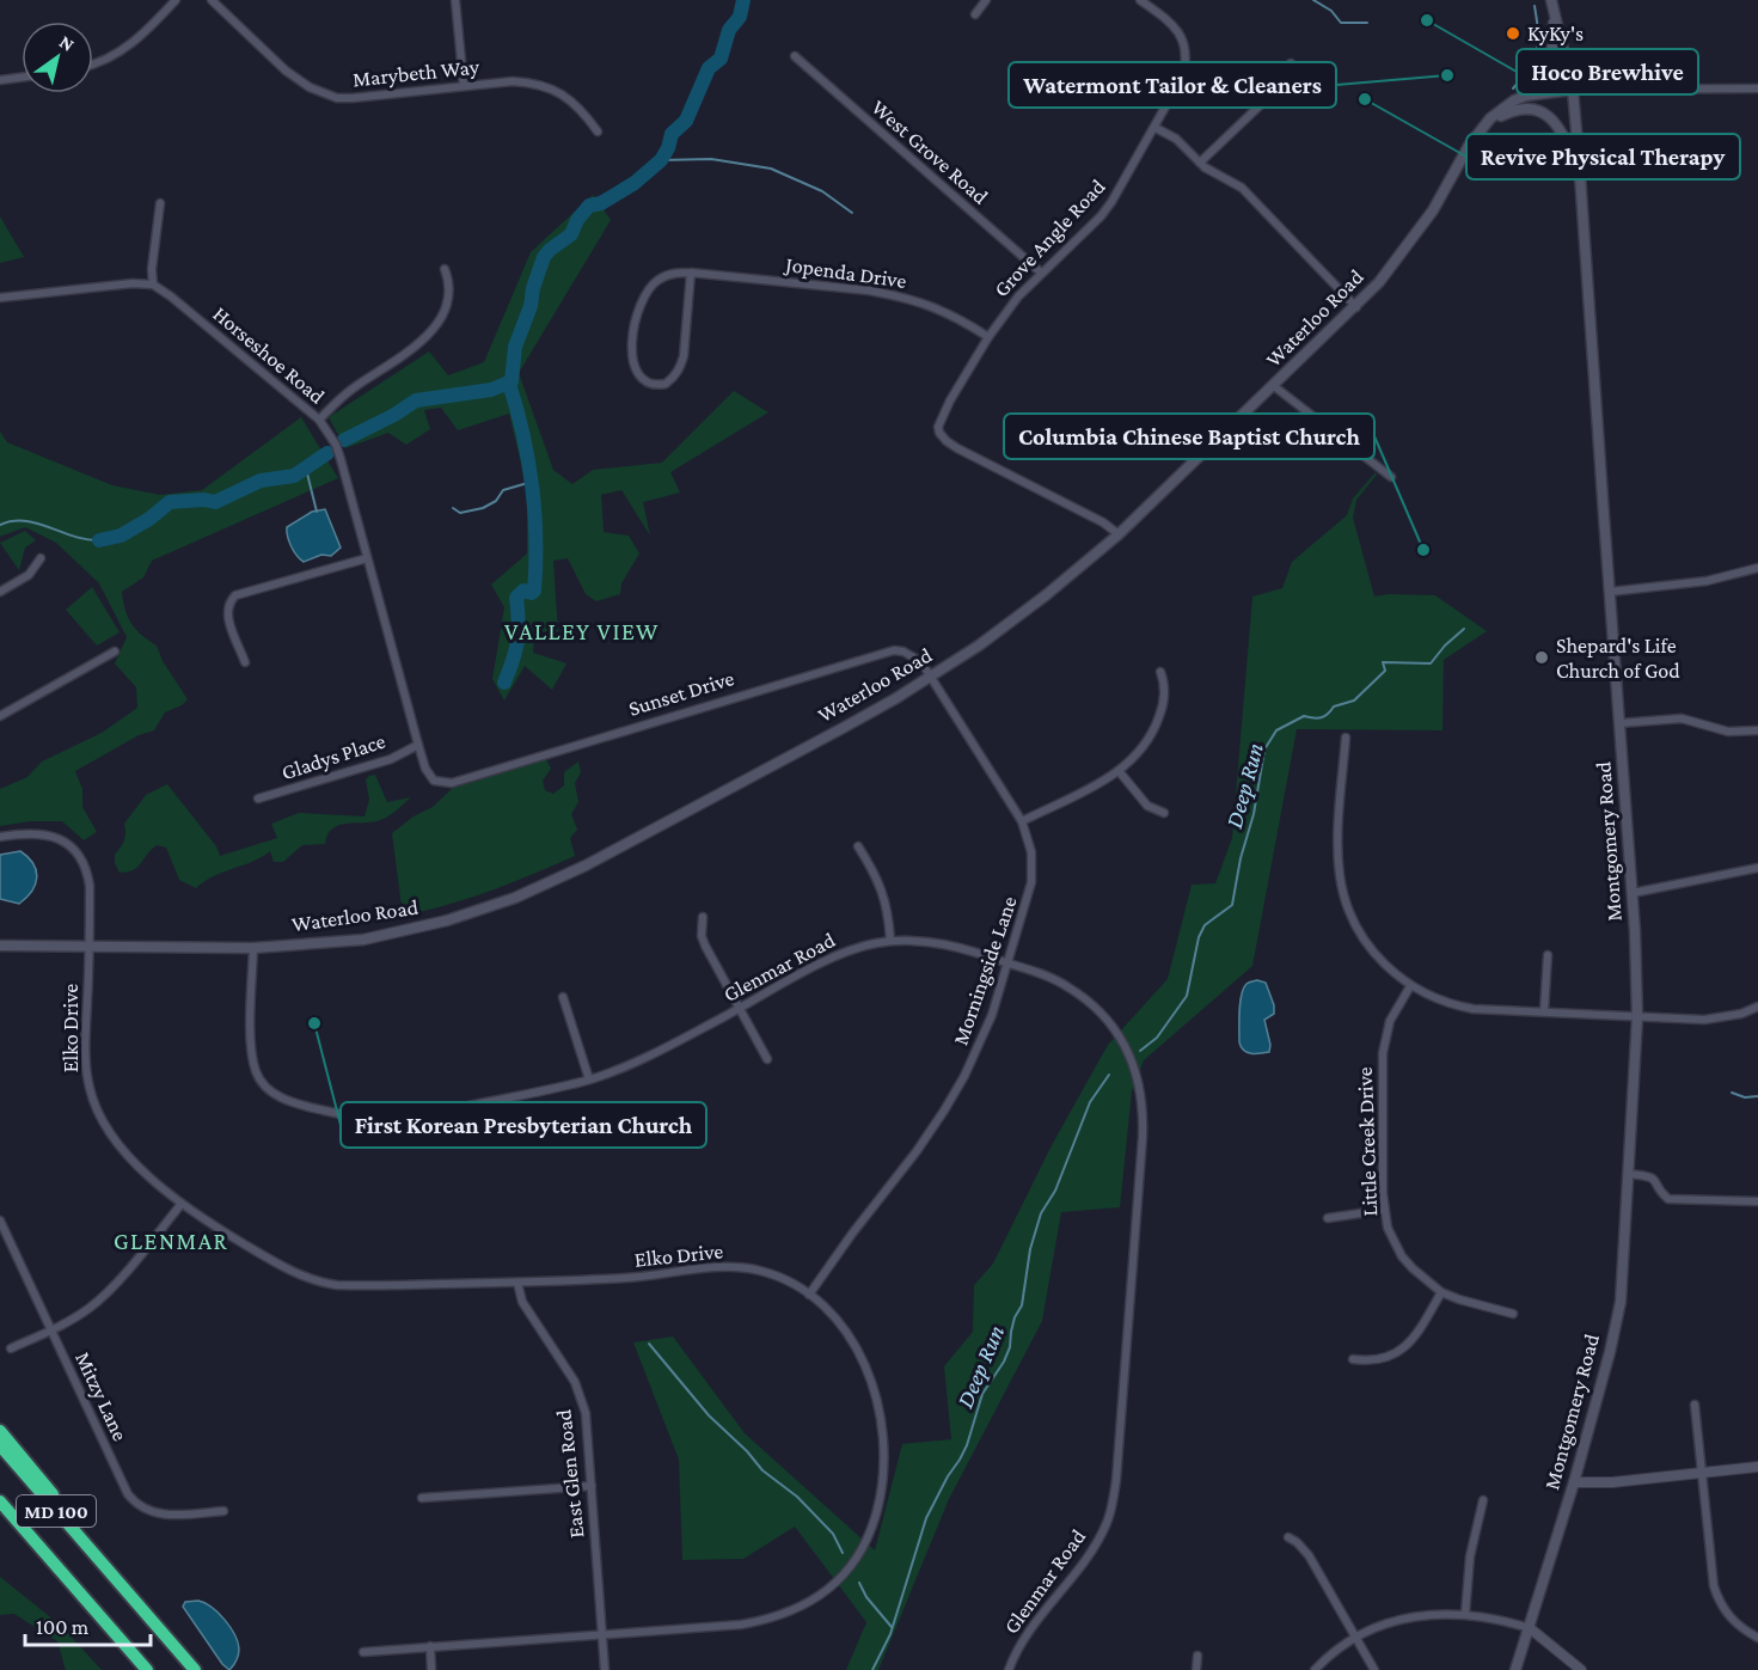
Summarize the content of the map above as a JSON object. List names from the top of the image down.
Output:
{
  "streets": {
    "highway": ["MD 100"],
    "main road": ["Waterloo Road", "Montgomery Road"],
    "street": [
      "Marybeth Way",
      "West Grove Road",
      "Grove Angle Road",
      "Jopenda Drive",
      "Horseshoe Road",
      "Sunset Drive",
      "Gladys Place",
      "Glenmar Road",
      "Morningside Lane",
      "Elko Drive",
      "Little Creek Drive",
      "Mitzy Lane",
      "East Glen Road"
    ]
  },
  "crossings": [
    ["West Grove Road", "Grove Angle Road"],
    ["Grove Angle Road", "Jopenda Drive"],
    ["Grove Angle Road", "Waterloo Road"],
    ["Waterloo Road", "Sunset Drive"],
    ["Waterloo Road", "Montgomery Road"],
    ["Waterloo Road", "Glenmar Road"],
    ["Waterloo Road", "Morningside Lane"],
    ["Waterloo Road", "Elko Drive"],
    ["Horseshoe Road", "Sunset Drive"],
    ["Horseshoe Road", "Gladys Place"],
    ["Sunset Drive", "Morningside Lane"],
    ["Glenmar Road", "Morningside Lane"],
    ["Morningside Lane", "Elko Drive"],
    ["Elko Drive", "East Glen Road"]
  ],
  "districts": ["VALLEY VIEW", "GLENMAR"],
  "water": ["Deep Run"],
  "places": [
    "Hoco Brewhive",
    "KyKy's",
    "Watermont Tailor & Cleaners",
    "Revive Physical Therapy",
    "Columbia Chinese Baptist Church",
    "Shepard's Life Church of God",
    "First Korean Presbyterian Church"
  ],
  "scale_bar": "100 m",
  "north": "top right"
}
